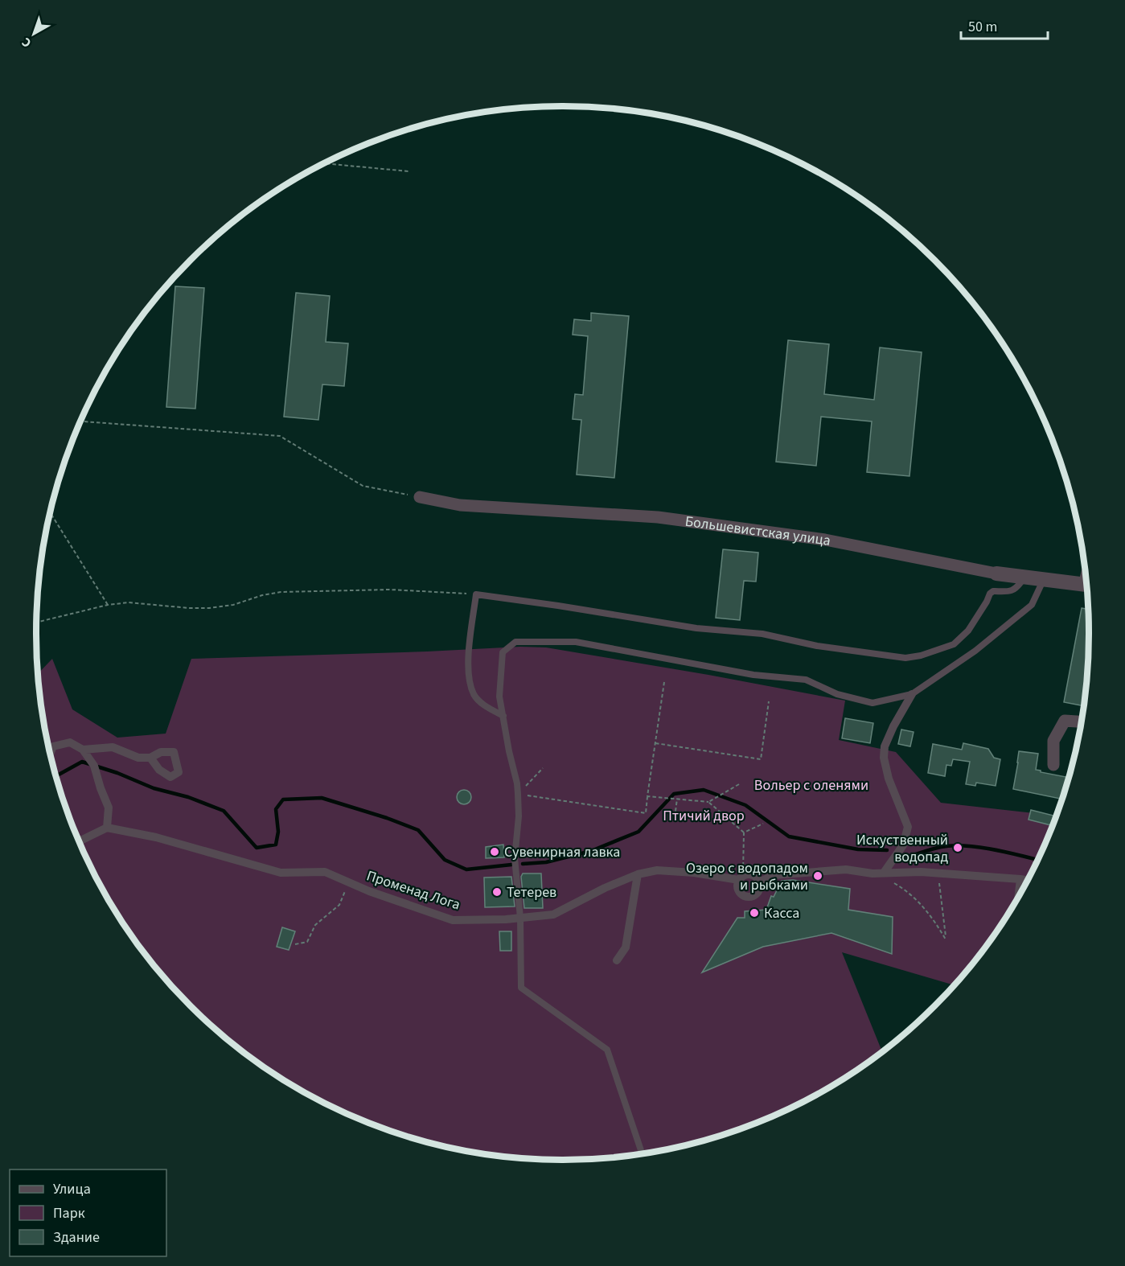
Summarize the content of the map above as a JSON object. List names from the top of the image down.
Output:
{
  "streets": {
    "street": ["Большевистская улица", "Променад Лога"]
  },
  "parks": ["Вольер с оленями", "Птичий двор"],
  "places": [
    "Искуственный водопад",
    "Сувенирная лавка",
    "Озеро с водопадом и рыбками",
    "Тетерев",
    "Касса"
  ],
  "legend": ["Улица", "Парк", "Здание"],
  "scale_bar": "50 m",
  "north": "bottom left"
}
